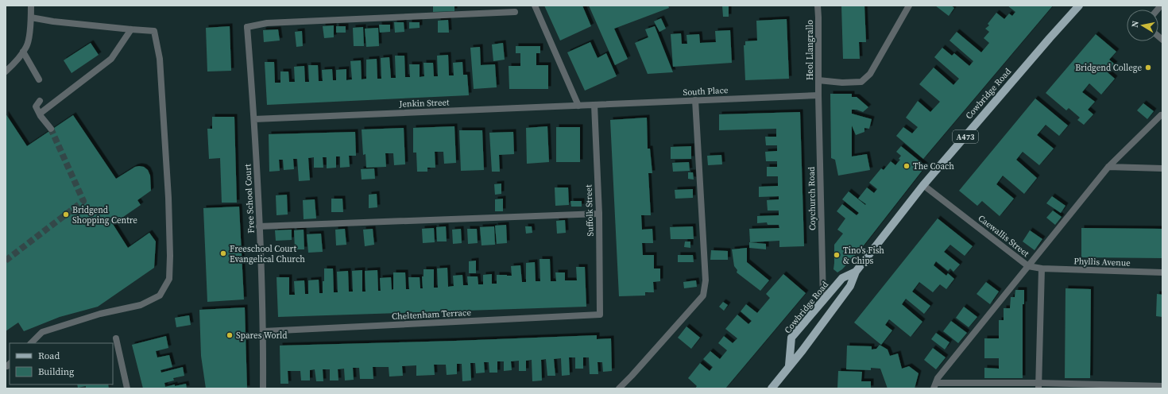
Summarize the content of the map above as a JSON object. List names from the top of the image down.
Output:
{
  "streets": {
    "main road": ["Cowbridge Road", "A473"],
    "street": [
      "Heol Llangrallo",
      "South Place",
      "Jenkin Street",
      "Free School Court",
      "Coychurch Road",
      "Suffolk Street",
      "Caewallis Street",
      "Phyllis Avenue",
      "Cheltenham Terrace"
    ]
  },
  "crossings": [
    ["Heol Llangrallo", "South Place"],
    ["Heol Llangrallo", "Coychurch Road"],
    ["South Place", "Jenkin Street"],
    ["South Place", "Coychurch Road"],
    ["South Place", "Suffolk Street"],
    ["Cowbridge Road", "Coychurch Road"],
    ["Cowbridge Road", "Caewallis Street"],
    ["Jenkin Street", "Free School Court"],
    ["Jenkin Street", "Suffolk Street"],
    ["Free School Court", "Cheltenham Terrace"],
    ["Suffolk Street", "Cheltenham Terrace"],
    ["Caewallis Street", "Phyllis Avenue"]
  ],
  "places": [
    "Bridgend College",
    "The Coach",
    "Bridgend Shopping Centre",
    "Freeschool Court Evangelical Church",
    "Tino's Fish & Chips",
    "Spares World"
  ],
  "legend": ["Road", "Building"],
  "north": "left"
}
